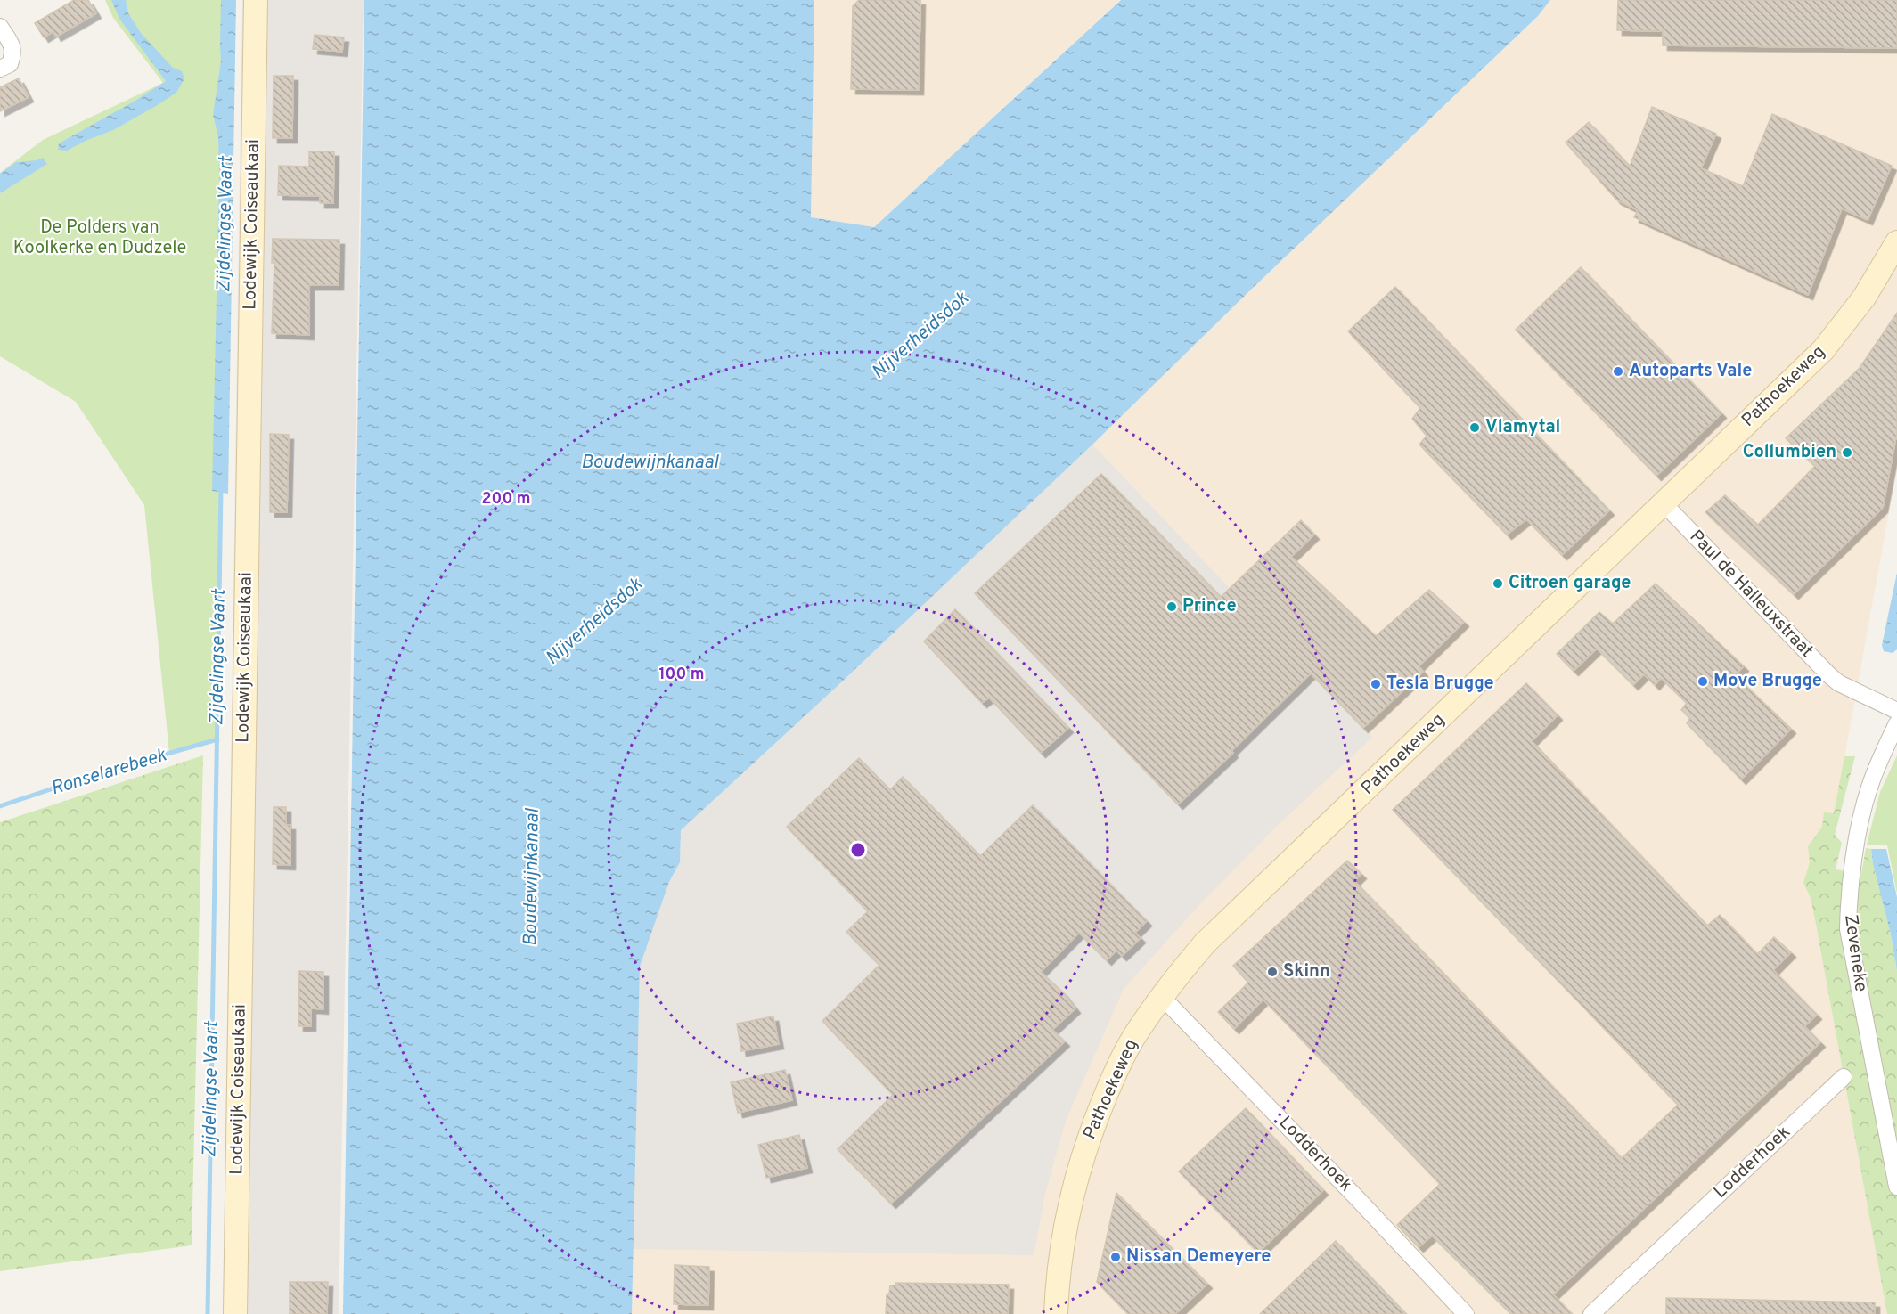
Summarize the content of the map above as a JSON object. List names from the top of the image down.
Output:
{
  "streets": {
    "main road": ["Lodewijk Coiseaukaai", "Pathoekeweg"],
    "street": ["Paul de Halleuxstraat", "Zeveneke", "Lodderhoek"]
  },
  "crossings": [
    ["Pathoekeweg", "Paul de Halleuxstraat"],
    ["Pathoekeweg", "Lodderhoek"]
  ],
  "water": [
    "Zijdelingse Vaart",
    "Nijverheidsdok",
    "Boudewijnkanaal",
    "Ronselarebeek"
  ],
  "parks": ["De Polders van Koolkerke en Dudzele"],
  "places": [
    "Autoparts Vale",
    "Vlamytal",
    "Collumbien",
    "Citroen garage",
    "Prince",
    "Move Brugge",
    "Tesla Brugge",
    "Skinn",
    "Nissan Demeyere"
  ],
  "rings": ["200 m", "100 m"]
}
